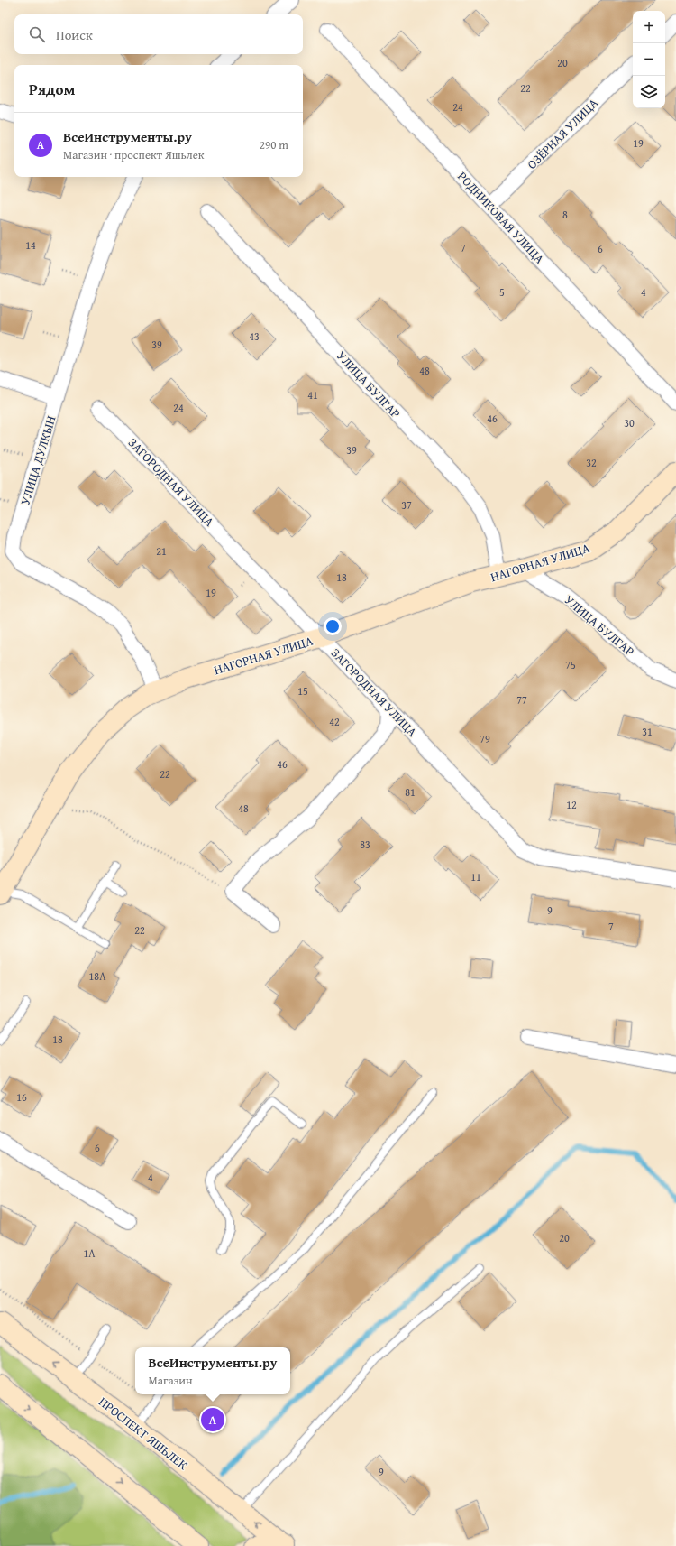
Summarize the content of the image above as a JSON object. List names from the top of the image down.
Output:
{
  "streets": {
    "street": [
      "ОЗЁРНАЯ УЛИЦА",
      "РОДНИКОВАЯ УЛИЦА",
      "УЛИЦА БУЛГАР",
      "УЛИЦА ДУЛКЫН",
      "ЗАГОРОДНАЯ УЛИЦА",
      "НАГОРНАЯ УЛИЦА",
      "ПРОСПЕКТ ЯШЬЛЕК"
    ]
  },
  "crossings": [
    ["ОЗЁРНАЯ УЛИЦА", "РОДНИКОВАЯ УЛИЦА"],
    ["УЛИЦА БУЛГАР", "НАГОРНАЯ УЛИЦА"],
    ["УЛИЦА ДУЛКЫН", "НАГОРНАЯ УЛИЦА"],
    ["ЗАГОРОДНАЯ УЛИЦА", "НАГОРНАЯ УЛИЦА"]
  ],
  "house_numbers": [
    "20",
    "22",
    "24",
    "19",
    "8",
    "14",
    "7",
    "6",
    "5",
    "4",
    "43",
    "39",
    "48",
    "41",
    "24",
    "46",
    "30",
    "39",
    "32",
    "37",
    "21",
    "18",
    "19",
    "75",
    "15",
    "77",
    "42",
    "31",
    "79",
    "46",
    "22",
    "81",
    "12",
    "48",
    "83",
    "11",
    "9",
    "7",
    "22",
    "18А",
    "18",
    "16",
    "6",
    "4",
    "20",
    "1А",
    "9"
  ],
  "page": {
    "map_buttons": ["+", "−"],
    "search": "Поиск",
    "heading": "Рядом",
    "list": [
      {
        "mark": "A",
        "name": "ВсеИнструменты.ру",
        "note": "Магазин · проспект Яшьлек",
        "value": "290 m"
      }
    ],
    "popup": ["ВсеИнструменты.ру", "Магазин"],
    "pins": "A"
  }
}
